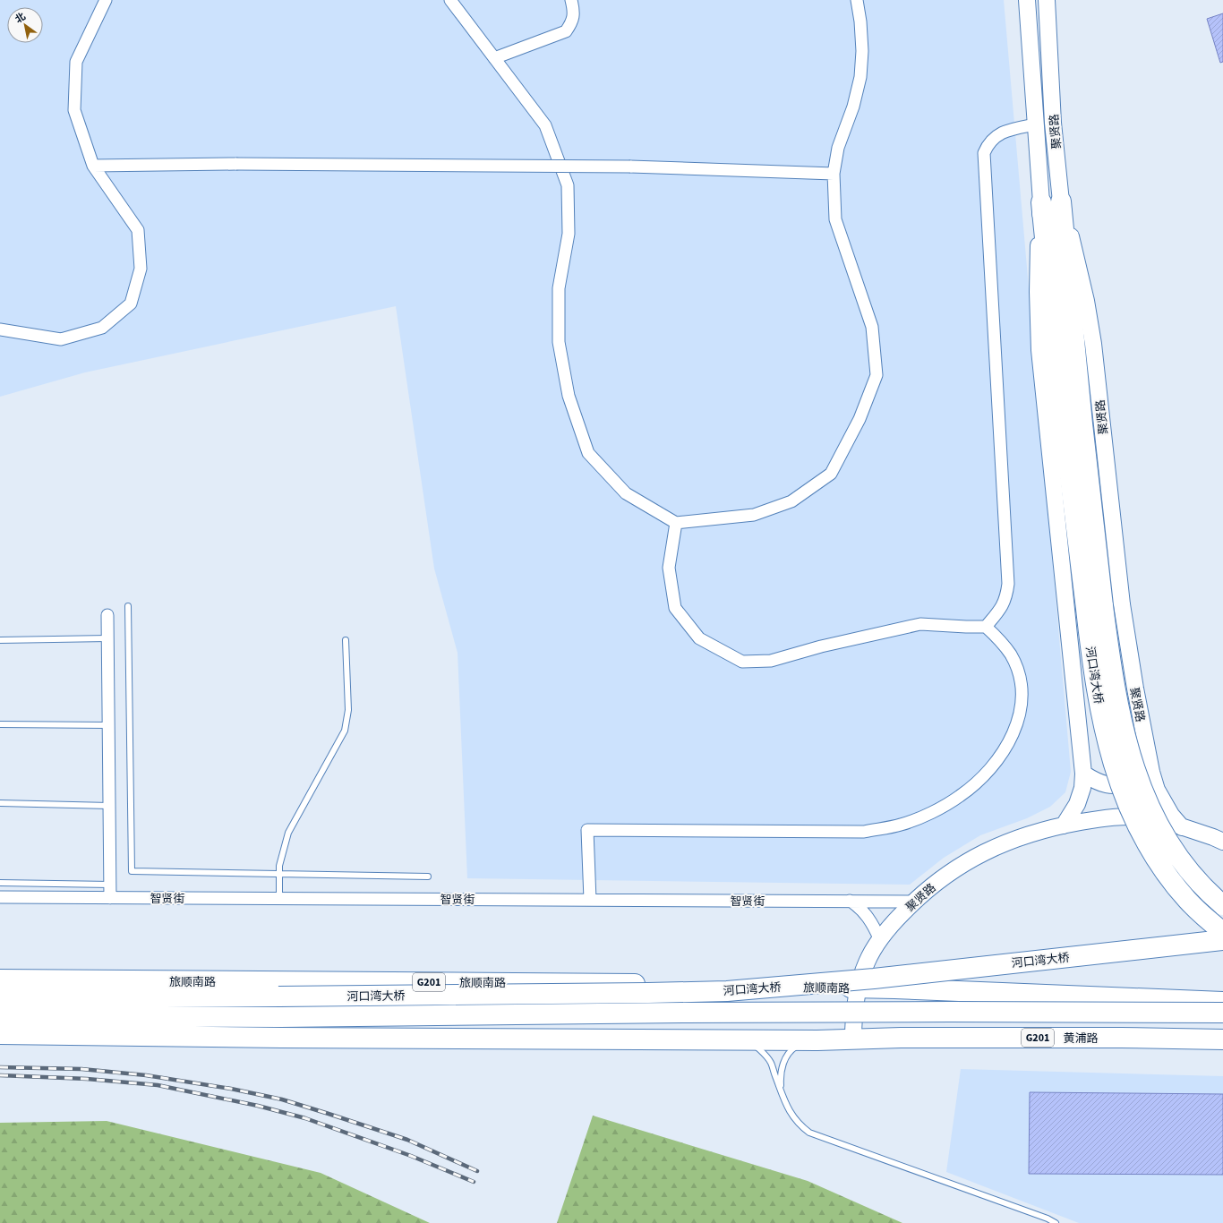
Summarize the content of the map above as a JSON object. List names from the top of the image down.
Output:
{
  "streets": {
    "highway": [
      "河口湾大桥",
      "旅顺南路",
      "G201",
      "黄浦路"
    ],
    "main road": ["聚贤路"],
    "street": ["智贤街"]
  },
  "crossings": [
    ["聚贤路", "智贤街"],
    ["聚贤路", "旅顺南路"],
    ["聚贤路", "G201"],
    ["聚贤路", "黄浦路"],
    ["旅顺南路", "G201"],
    ["G201", "黄浦路"]
  ],
  "north": "top left"
}
